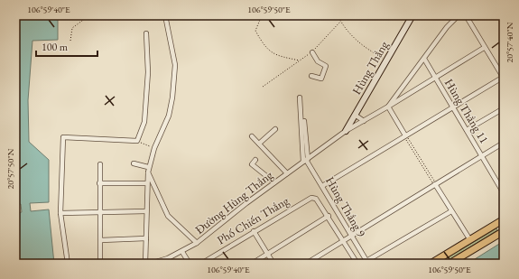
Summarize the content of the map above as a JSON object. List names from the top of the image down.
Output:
{
  "streets": {
    "street": [
      "Hùng Thắng",
      "Hùng Thắng 11",
      "Đường Hùng Thắng",
      "Hùng Thắng 9",
      "Phố Chiến Thắng"
    ]
  },
  "crossings": [
    ["Hùng Thắng", "Đường Hùng Thắng"],
    ["Hùng Thắng 11", "Đường Hùng Thắng"],
    ["Đường Hùng Thắng", "Hùng Thắng 9"]
  ],
  "scale_bar": "100 m",
  "coordinates": [
    "106°59'40\"E",
    "106°59'50\"E",
    "20°57'40\"N",
    "20°57'50\"N"
  ]
}
